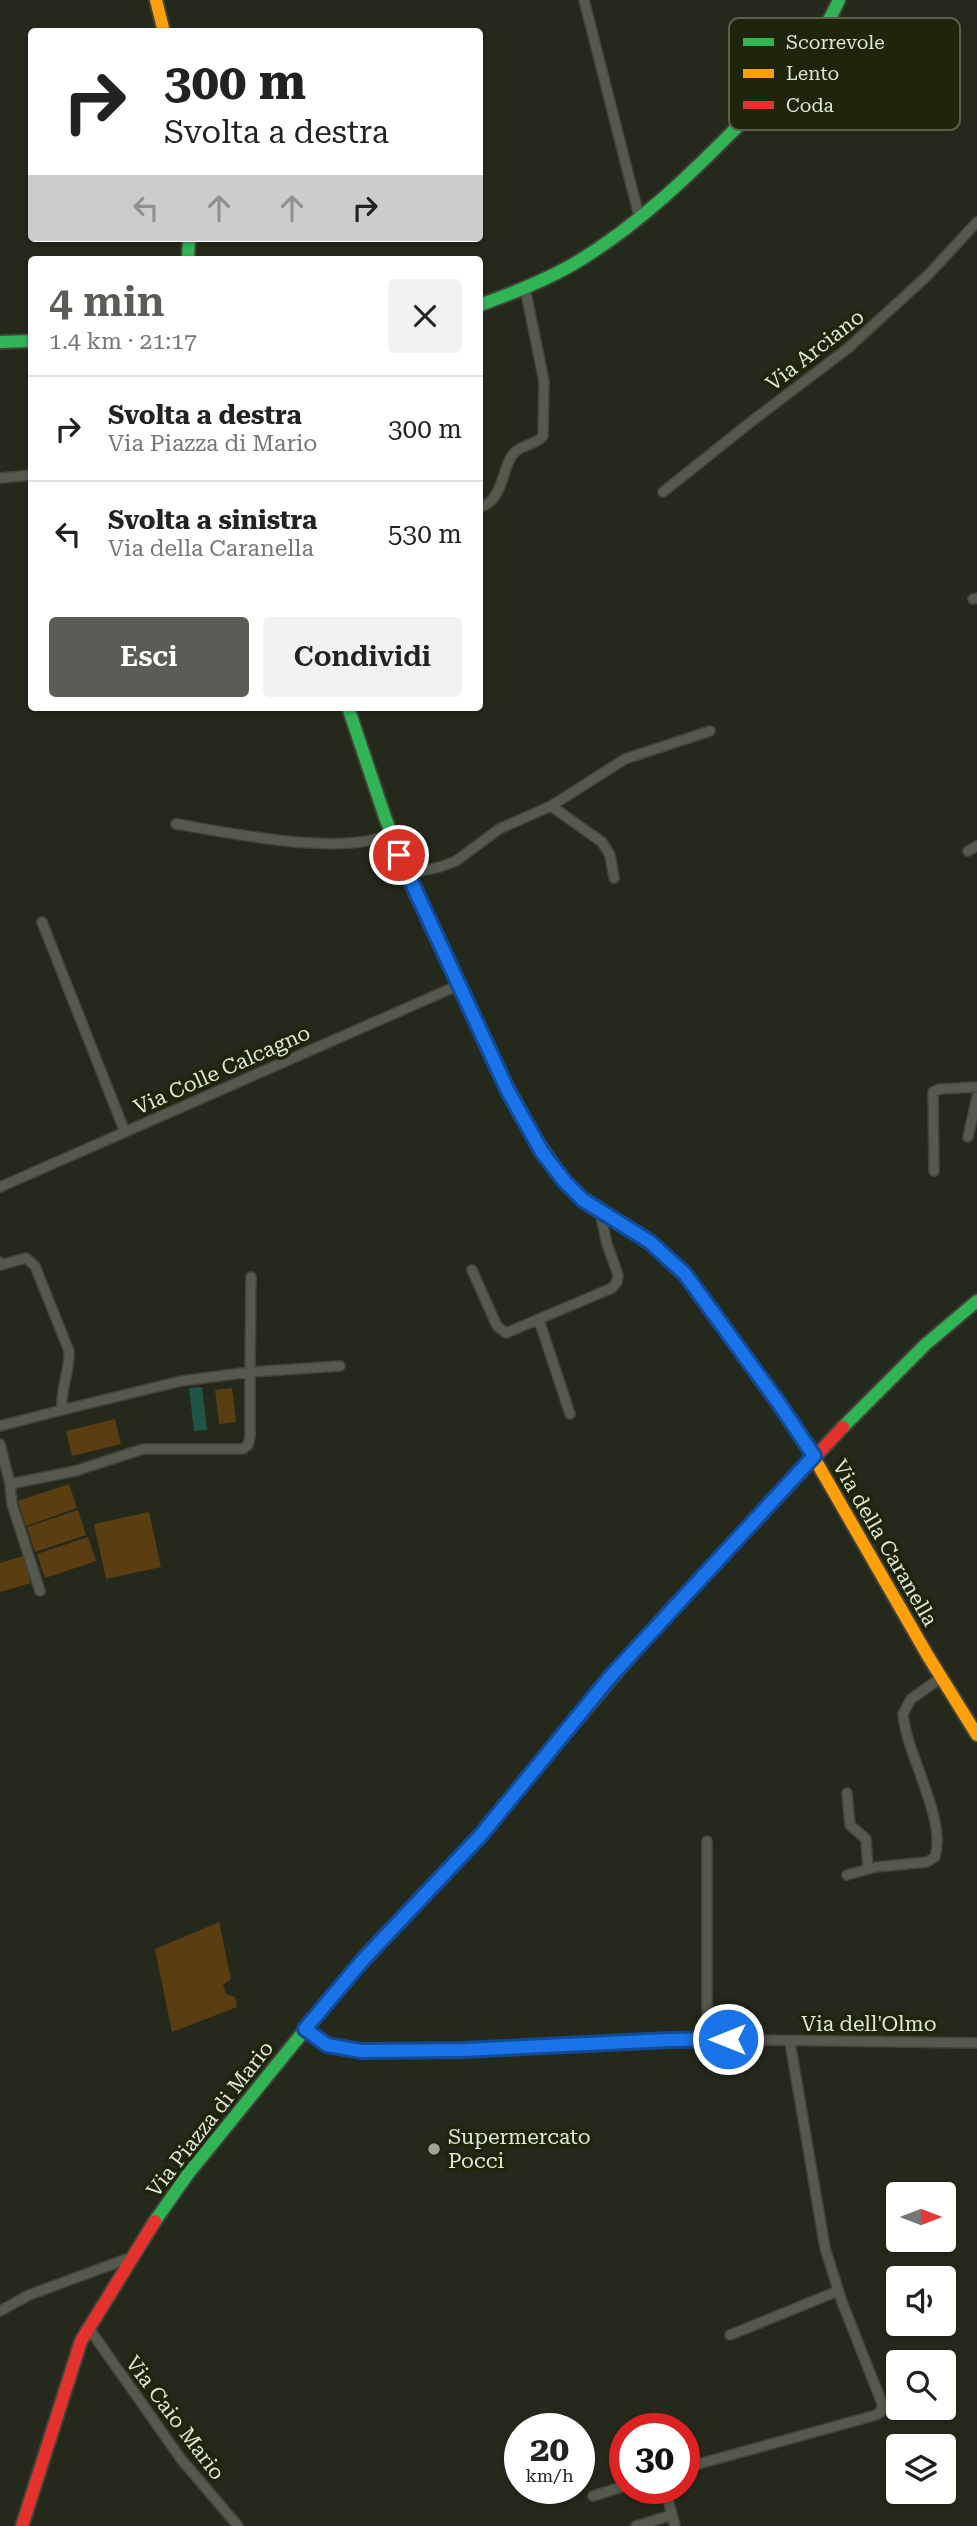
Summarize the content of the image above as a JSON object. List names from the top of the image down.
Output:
{
  "streets": {
    "street": [
      "Via Arciano",
      "Via Colle Calcagno",
      "Via della Caranella",
      "Via dell'Olmo",
      "Via Piazza di Mario",
      "Via Caio Mario"
    ]
  },
  "crossings": [
    ["Via Colle Calcagno", "Via della Caranella"],
    ["Via della Caranella", "Via Piazza di Mario"],
    ["Via dell'Olmo", "Via Piazza di Mario"],
    ["Via Piazza di Mario", "Via Caio Mario"]
  ],
  "places": ["Supermercato Pocci"],
  "legend": ["Scorrevole", "Lento", "Coda"],
  "north": "right",
  "page": {
    "turn": ["300 m", "Svolta a destra"],
    "heading": ["4 min", "1.4 km · 21:17"],
    "list": [
      {
        "name": "Svolta a destra",
        "note": "Via Piazza di Mario",
        "value": "300 m"
      },
      {
        "name": "Svolta a sinistra",
        "note": "Via della Caranella",
        "value": "530 m"
      }
    ],
    "buttons": ["Esci", "Condividi"],
    "speed": "20 km/h",
    "limit": "30"
  }
}
